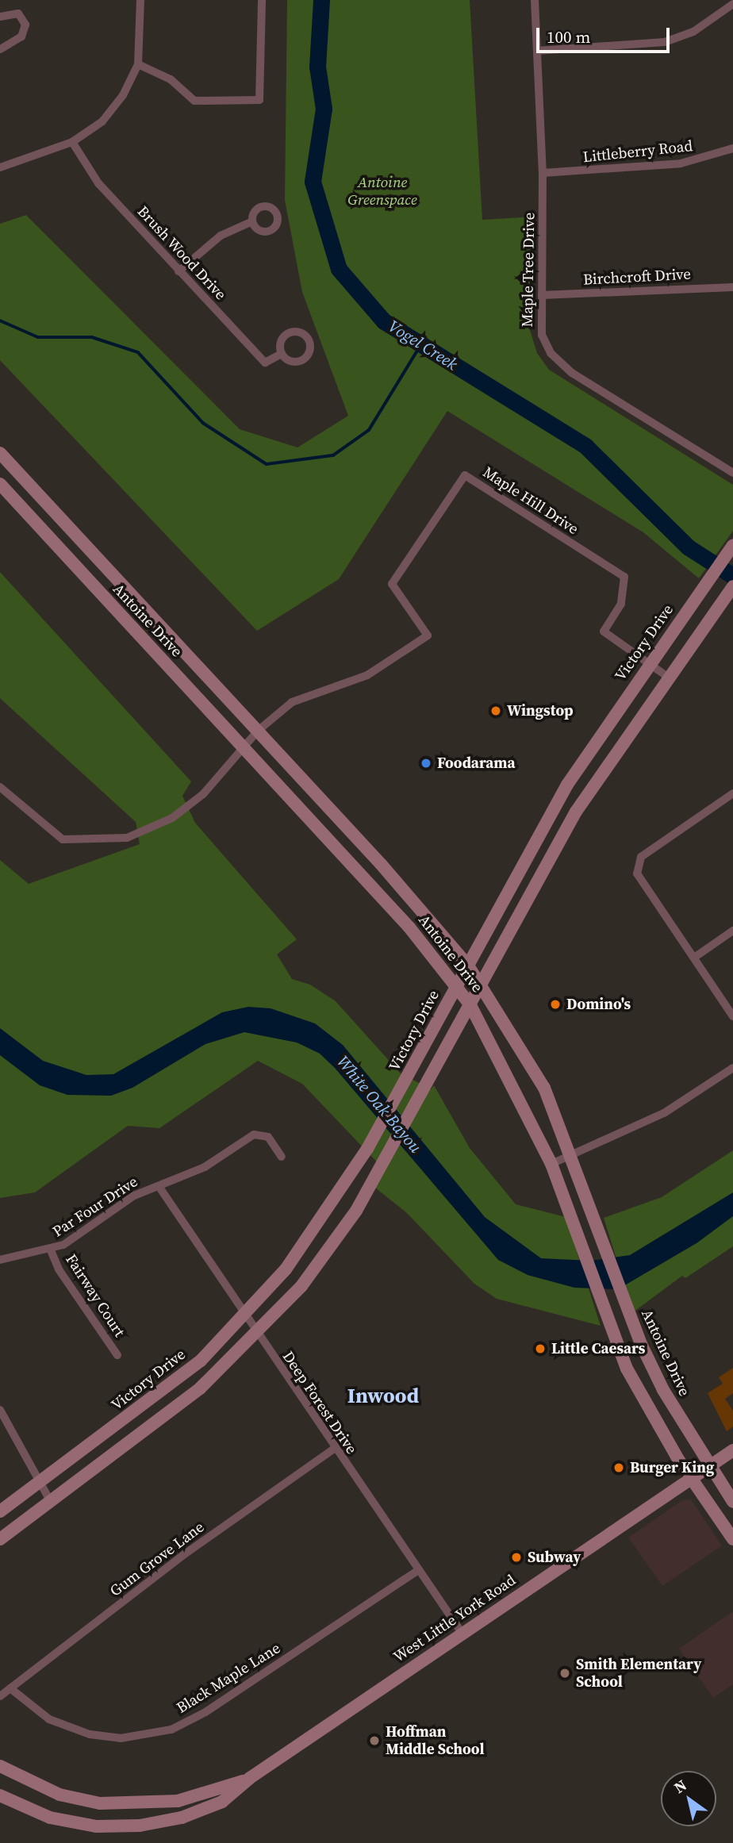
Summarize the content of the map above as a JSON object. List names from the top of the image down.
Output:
{
  "streets": {
    "main road": ["Antoine Drive", "Victory Drive", "West Little York Road"],
    "street": [
      "Littleberry Road",
      "Brush Wood Drive",
      "Maple Tree Drive",
      "Birchcroft Drive",
      "Maple Hill Drive",
      "Par Four Drive",
      "Fairway Court",
      "Deep Forest Drive",
      "Gum Grove Lane",
      "Black Maple Lane"
    ]
  },
  "crossings": [
    ["Littleberry Road", "Maple Tree Drive"],
    ["Maple Tree Drive", "Birchcroft Drive"],
    ["Maple Hill Drive", "Antoine Drive"],
    ["Maple Hill Drive", "Victory Drive"],
    ["Antoine Drive", "Victory Drive"],
    ["Antoine Drive", "West Little York Road"],
    ["Victory Drive", "Deep Forest Drive"],
    ["Par Four Drive", "Fairway Court"],
    ["Par Four Drive", "Deep Forest Drive"],
    ["Deep Forest Drive", "Gum Grove Lane"],
    ["Deep Forest Drive", "West Little York Road"],
    ["Deep Forest Drive", "Black Maple Lane"],
    ["Gum Grove Lane", "Black Maple Lane"]
  ],
  "districts": ["Inwood"],
  "water": ["Vogel Creek", "White Oak Bayou"],
  "parks": ["Antoine Greenspace"],
  "places": [
    "Wingstop",
    "Foodarama",
    "Domino's",
    "Little Caesars",
    "Burger King",
    "Subway",
    "Smith Elementary School",
    "Hoffman Middle School"
  ],
  "scale_bar": "100 m",
  "north": "top left"
}
